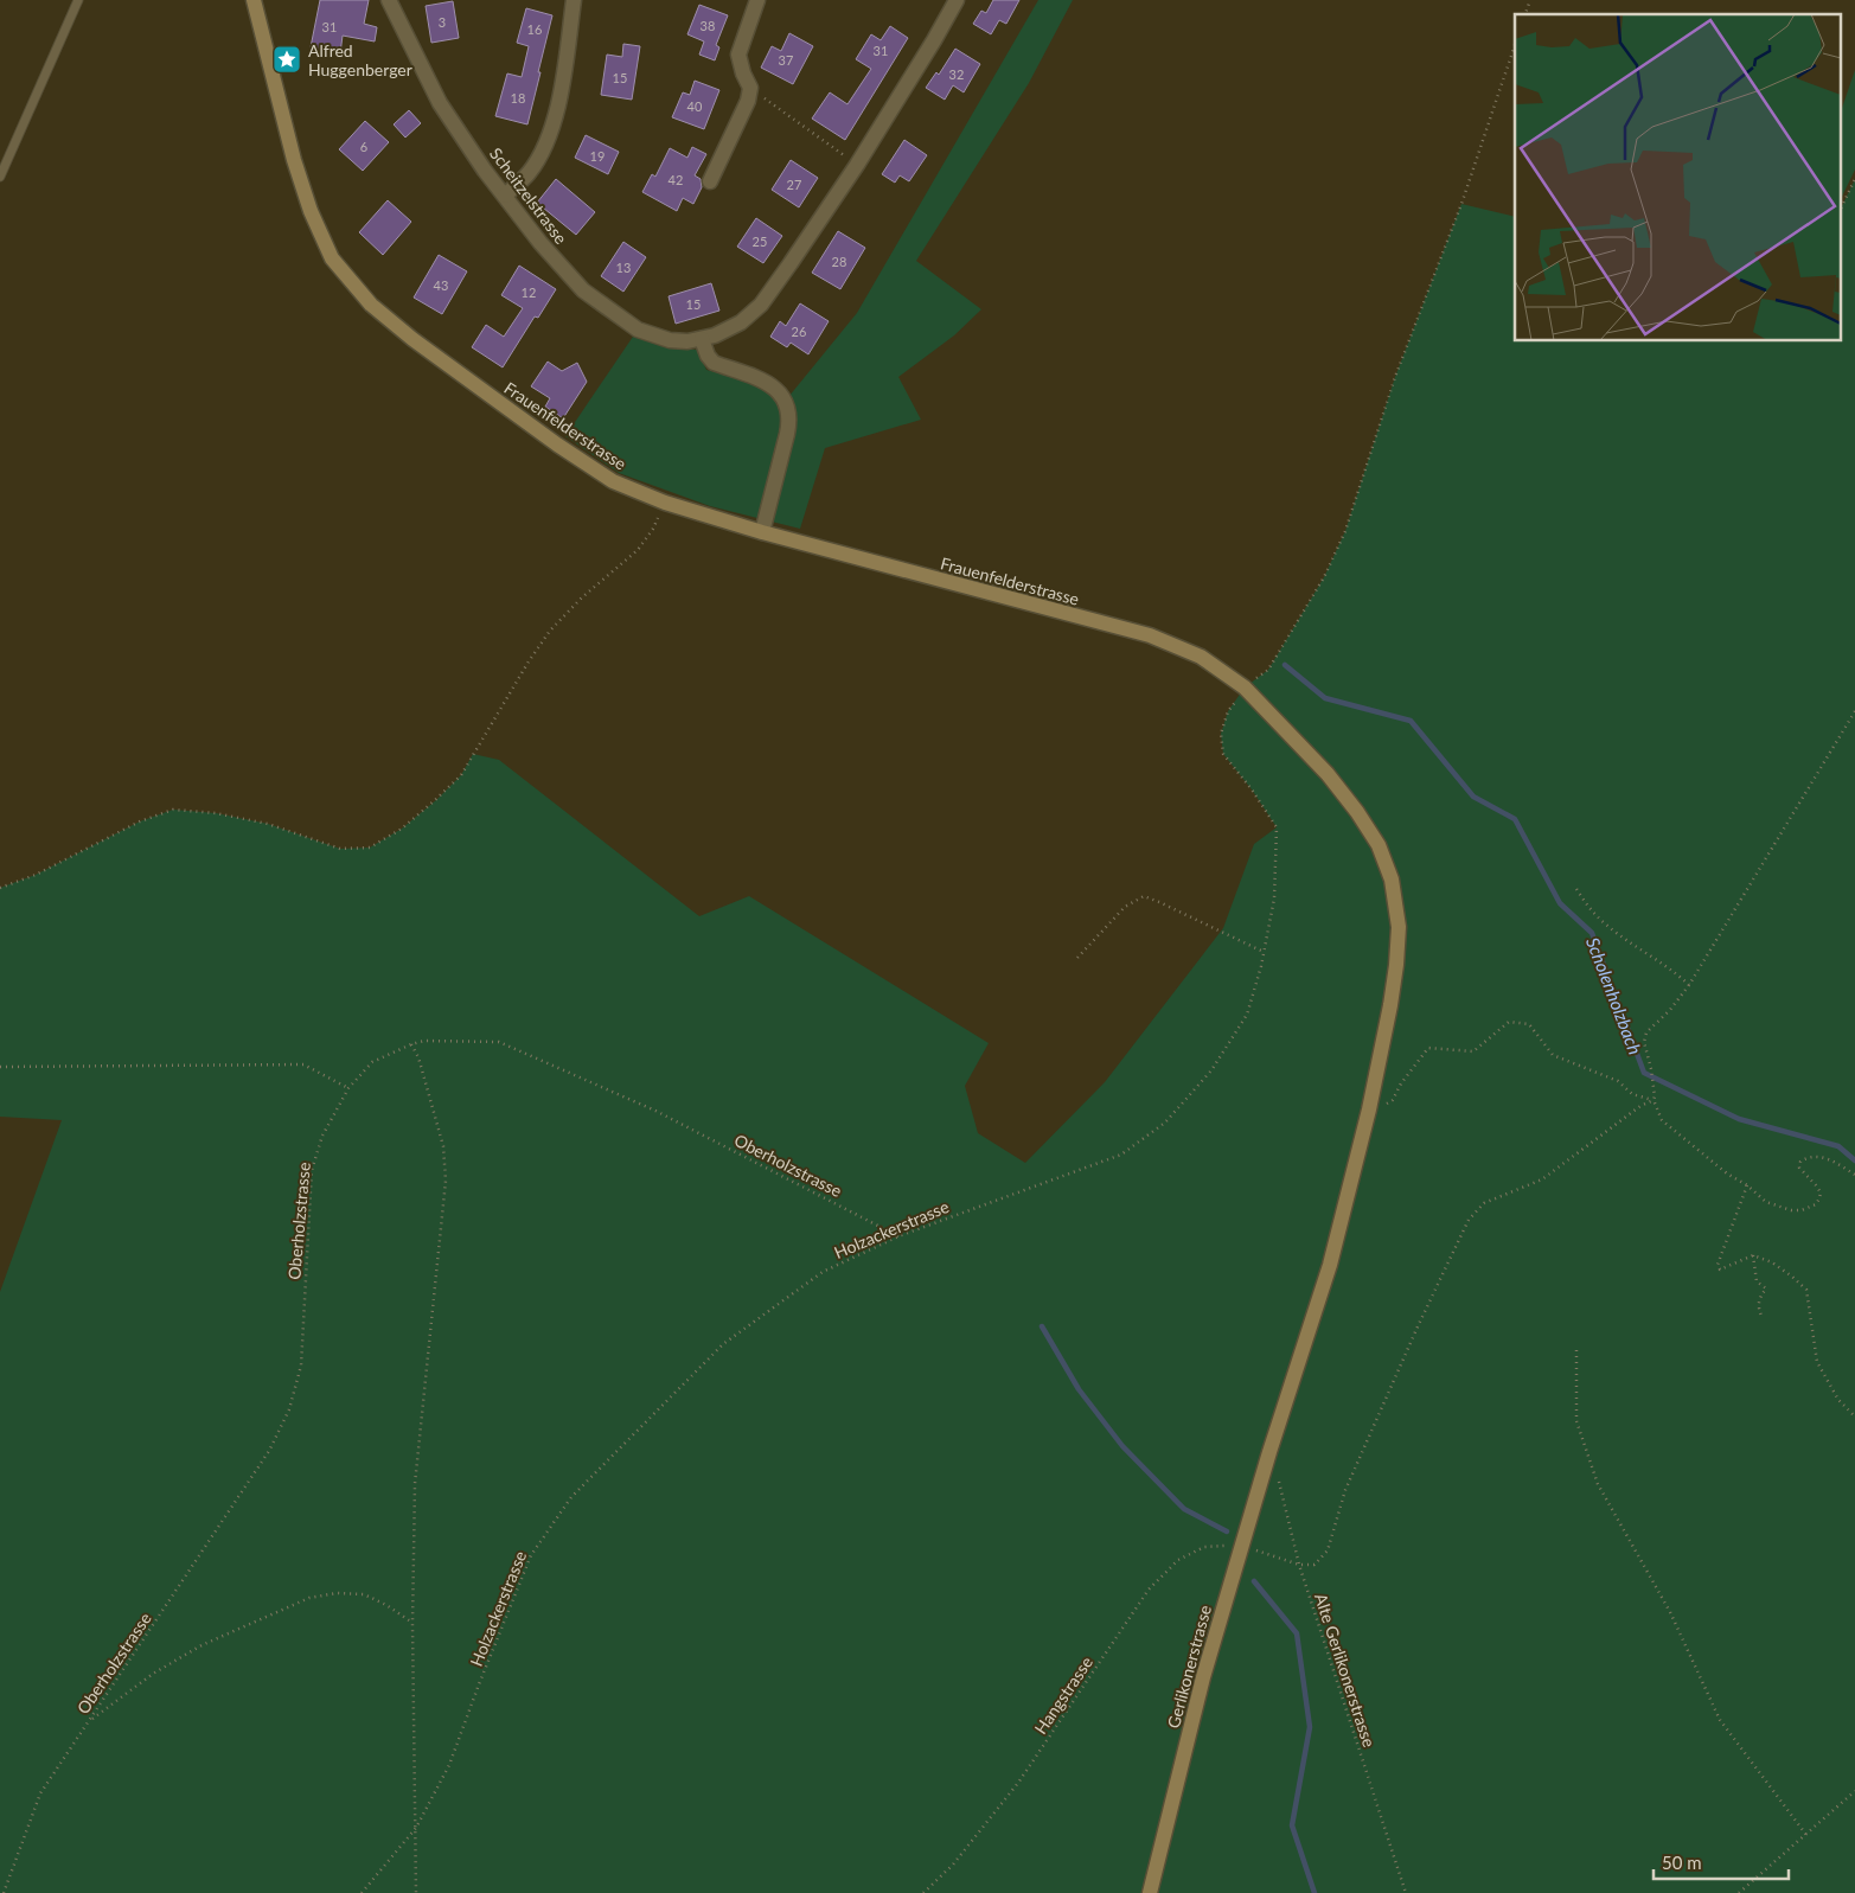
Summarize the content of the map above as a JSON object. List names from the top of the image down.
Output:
{
  "streets": {
    "street": ["Scheitzelstrasse", "Frauenfelderstrasse", "Gerlikonerstrasse"],
    "path": [
      "Oberholzstrasse",
      "Holzackerstrasse",
      "Alte Gerlikonerstrasse",
      "Hangstrasse"
    ]
  },
  "crossings": [
    ["Frauenfelderstrasse", "Holzackerstrasse"],
    ["Frauenfelderstrasse", "Gerlikonerstrasse"],
    ["Frauenfelderstrasse", "Alte Gerlikonerstrasse"],
    ["Oberholzstrasse", "Holzackerstrasse"],
    ["Gerlikonerstrasse", "Alte Gerlikonerstrasse"],
    ["Gerlikonerstrasse", "Hangstrasse"]
  ],
  "water": ["Scholenholzbach"],
  "places": {
    "place": ["Alfred Huggenberger"]
  },
  "house_numbers": [
    "3",
    "38",
    "31",
    "16",
    "31",
    "37",
    "32",
    "15",
    "18",
    "40",
    "6",
    "19",
    "42",
    "27",
    "25",
    "28",
    "13",
    "43",
    "12",
    "15",
    "26"
  ],
  "scale_bar": "50 m"
}
